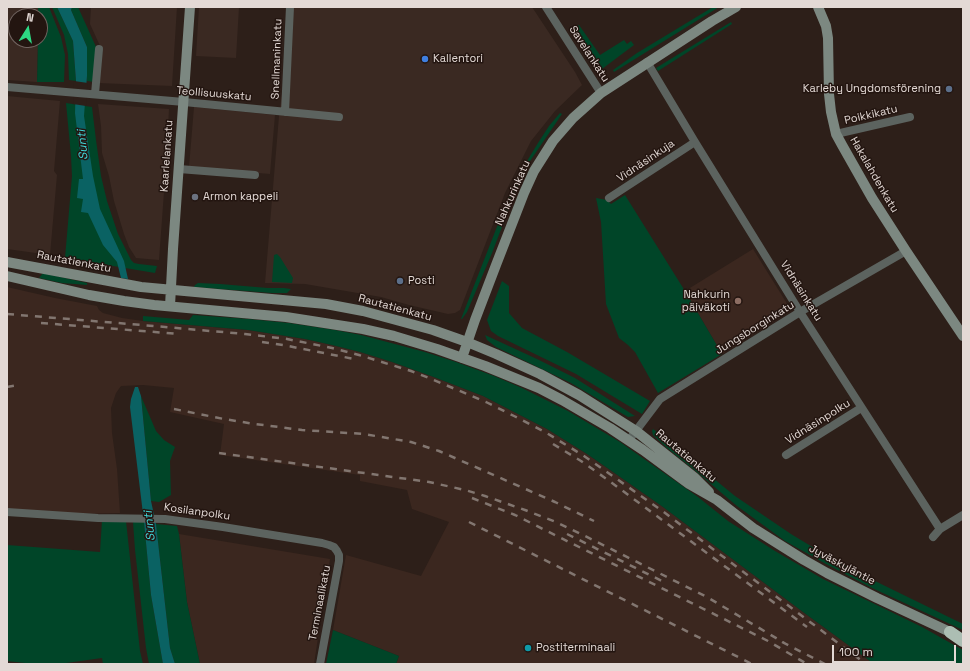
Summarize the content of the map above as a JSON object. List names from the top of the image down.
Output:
{
  "streets": {
    "highway": ["Jyväskyläntie"],
    "main road": [
      "Kaarlelankatu",
      "Hakalahdenkatu",
      "Nahkurinkatu",
      "Rautatienkatu"
    ],
    "street": [
      "Savelankatu",
      "Snellmaninkatu",
      "Teollisuuskatu",
      "Poikkikatu",
      "Vidnäsinkuja",
      "Vidnäsinkatu",
      "Jungsborginkatu",
      "Vidnäsinpolku",
      "Kosilanpolku",
      "Terminaalikatu"
    ]
  },
  "crossings": [
    ["Savelankatu", "Nahkurinkatu"],
    ["Snellmaninkatu", "Teollisuuskatu"],
    ["Teollisuuskatu", "Kaarlelankatu"],
    ["Poikkikatu", "Hakalahdenkatu"],
    ["Kaarlelankatu", "Rautatienkatu"],
    ["Vidnäsinkuja", "Vidnäsinkatu"],
    ["Hakalahdenkatu", "Jungsborginkatu"],
    ["Nahkurinkatu", "Rautatienkatu"],
    ["Nahkurinkatu", "Vidnäsinkatu"],
    ["Rautatienkatu", "Jungsborginkatu"],
    ["Rautatienkatu", "Jyväskyläntie"],
    ["Vidnäsinkatu", "Jungsborginkatu"],
    ["Vidnäsinkatu", "Vidnäsinpolku"],
    ["Kosilanpolku", "Terminaalikatu"]
  ],
  "water": ["Sunti"],
  "places": [
    "Kallentori",
    "Karleby Ungdomsförening",
    "Armon kappeli",
    "Posti",
    "Nahkurin päiväkoti",
    "Postiterminaali"
  ],
  "scale_bar": "100 m",
  "north": "top"
}
